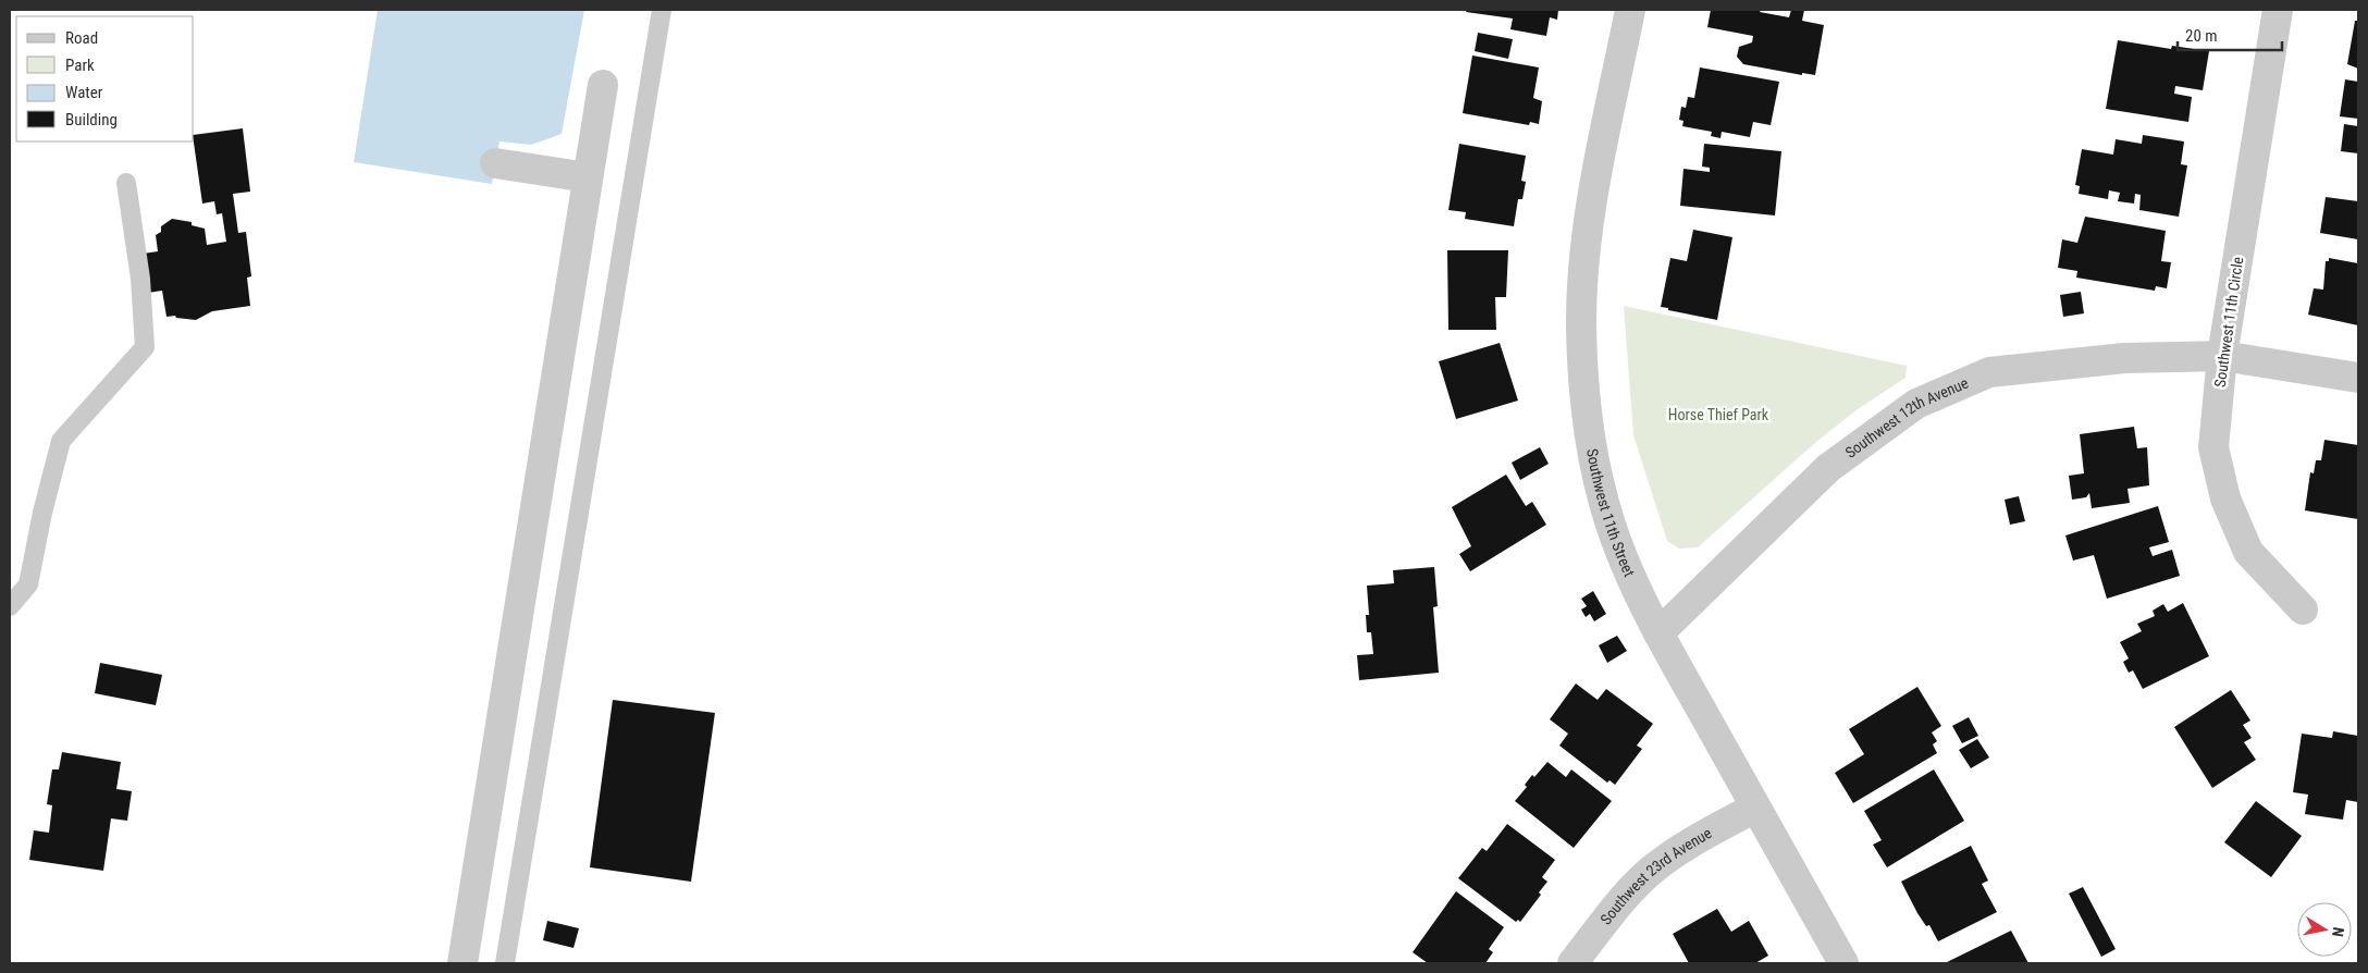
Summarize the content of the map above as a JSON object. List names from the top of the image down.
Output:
{
  "streets": {
    "street": [
      "Southwest 11th Circle",
      "Southwest 12th Avenue",
      "Southwest 11th Street",
      "Southwest 23rd Avenue"
    ]
  },
  "crossings": [
    ["Southwest 11th Circle", "Southwest 12th Avenue"],
    ["Southwest 12th Avenue", "Southwest 11th Street"],
    ["Southwest 11th Street", "Southwest 23rd Avenue"]
  ],
  "parks": ["Horse Thief Park"],
  "legend": [
    "Road",
    "Park",
    "Water",
    "Building"
  ],
  "scale_bar": "20 m",
  "north": "right"
}
